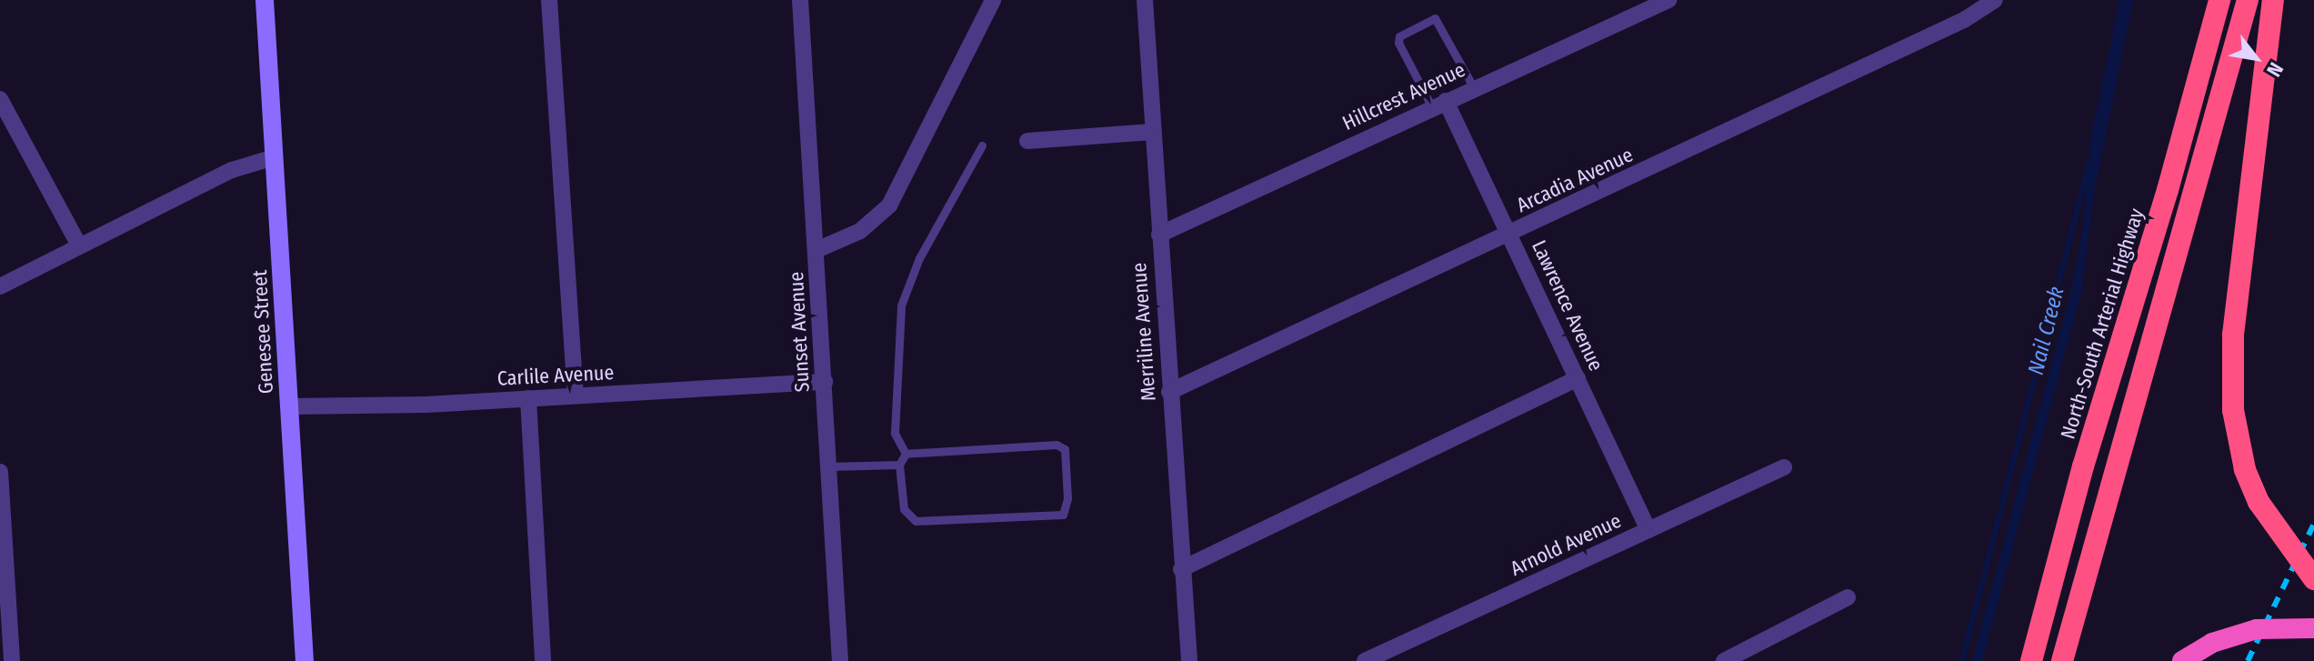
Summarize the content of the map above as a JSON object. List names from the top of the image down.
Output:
{
  "streets": {
    "highway": ["North-South Arterial Highway"],
    "main road": ["Genesee Street"],
    "street": [
      "Hillcrest Avenue",
      "Arcadia Avenue",
      "Lawrence Avenue",
      "Sunset Avenue",
      "Merriline Avenue",
      "Carlile Avenue",
      "Arnold Avenue"
    ]
  },
  "crossings": [
    ["Hillcrest Avenue", "Lawrence Avenue"],
    ["Hillcrest Avenue", "Merriline Avenue"],
    ["Arcadia Avenue", "Lawrence Avenue"],
    ["Arcadia Avenue", "Merriline Avenue"],
    ["Lawrence Avenue", "Arnold Avenue"],
    ["Genesee Street", "Carlile Avenue"],
    ["Sunset Avenue", "Carlile Avenue"]
  ],
  "water": ["Nail Creek"],
  "north": "bottom right"
}
